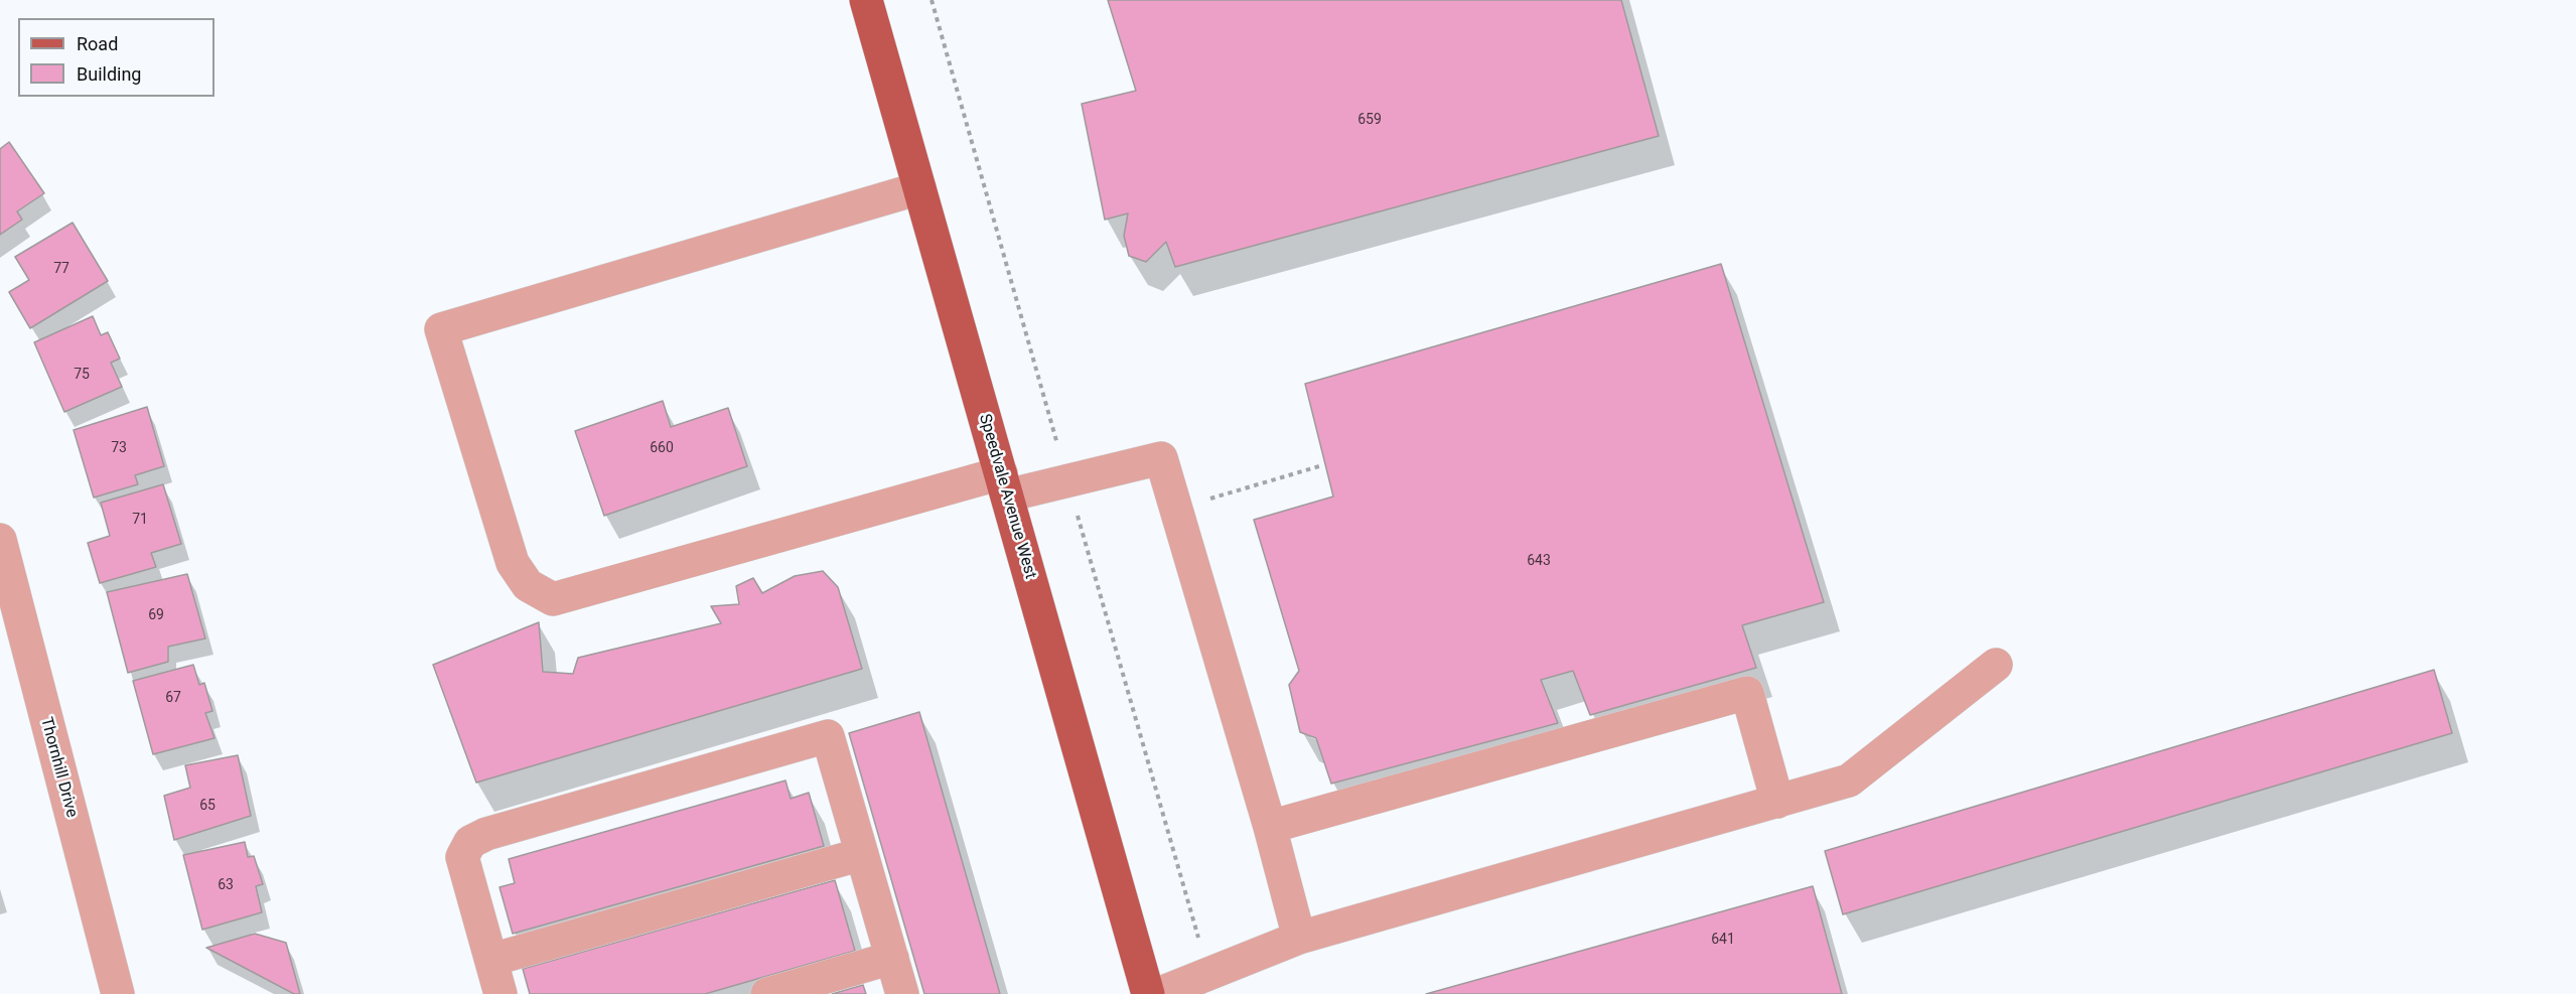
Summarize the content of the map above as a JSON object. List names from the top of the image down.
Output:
{
  "streets": {
    "main road": ["Speedvale Avenue West"],
    "street": ["Thornhill Drive"]
  },
  "house_numbers": [
    "659",
    "77",
    "75",
    "73",
    "660",
    "71",
    "643",
    "69",
    "67",
    "65",
    "63",
    "641"
  ],
  "legend": ["Road", "Building"]
}
